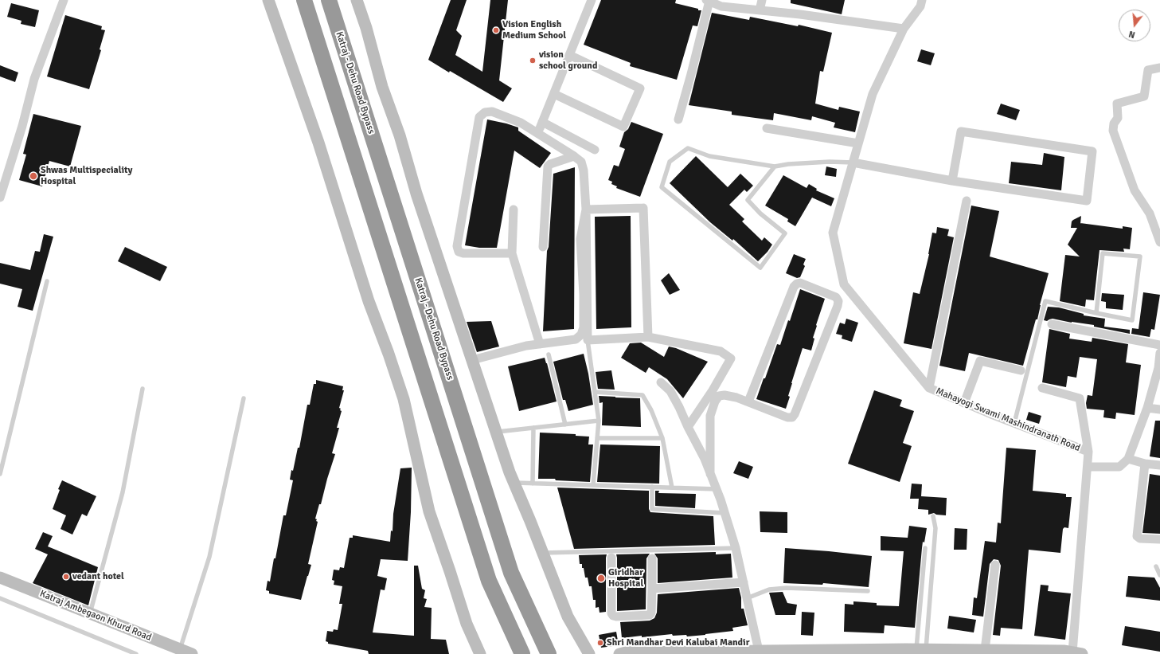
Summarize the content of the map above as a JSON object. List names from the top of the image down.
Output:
{
  "streets": {
    "highway": ["Katraj - Dehu Road Bypass"],
    "street": ["Mahayogi Swami Mashindranath Road", "Katraj Ambegaon Khurd Road"]
  },
  "places": [
    "Vision English Medium School",
    "vision school ground",
    "Shwas Multispeciality Hospital",
    "vedant hotel",
    "Giridhar Hospital",
    "Shri Mandhar Devi Kalubai Mandir"
  ],
  "north": "bottom"
}
